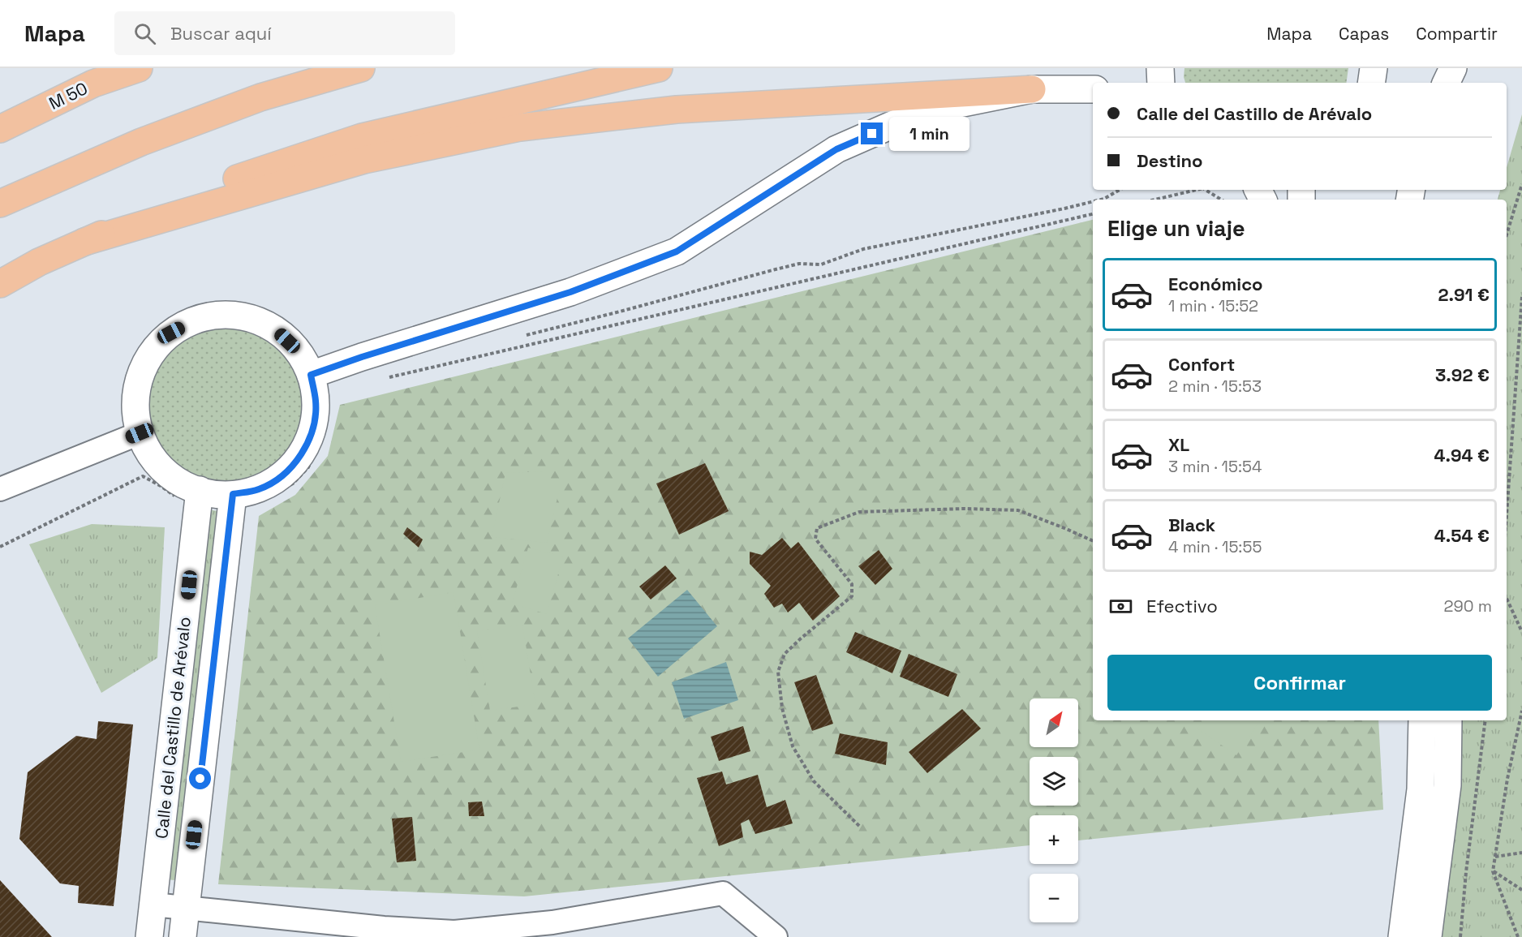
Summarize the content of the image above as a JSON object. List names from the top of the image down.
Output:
{
  "streets": {
    "highway": ["M 50"],
    "street": ["Calle del Castillo de Arévalo"]
  },
  "north": "top right",
  "page": {
    "header": "Mapa",
    "search": "Buscar aquí",
    "nav": ["Mapa", "Capas", "Compartir"],
    "banner": ["Calle del Castillo de Arévalo", "Destino"],
    "bubble": "1 min",
    "heading": "Elige un viaje",
    "list": [
      {
        "name": "Económico",
        "note": "1 min · 15:52",
        "value": "2.91 €"
      },
      {
        "name": "Confort",
        "note": "2 min · 15:53",
        "value": "3.92 €"
      },
      {
        "name": "XL",
        "note": "3 min · 15:54",
        "value": "4.94 €"
      },
      {
        "name": "Black",
        "note": "4 min · 15:55",
        "value": "4.54 €"
      }
    ],
    "pay": ["Efectivo", "290 m"],
    "buttons": "Confirmar",
    "map_buttons": ["+", "−"]
  }
}
